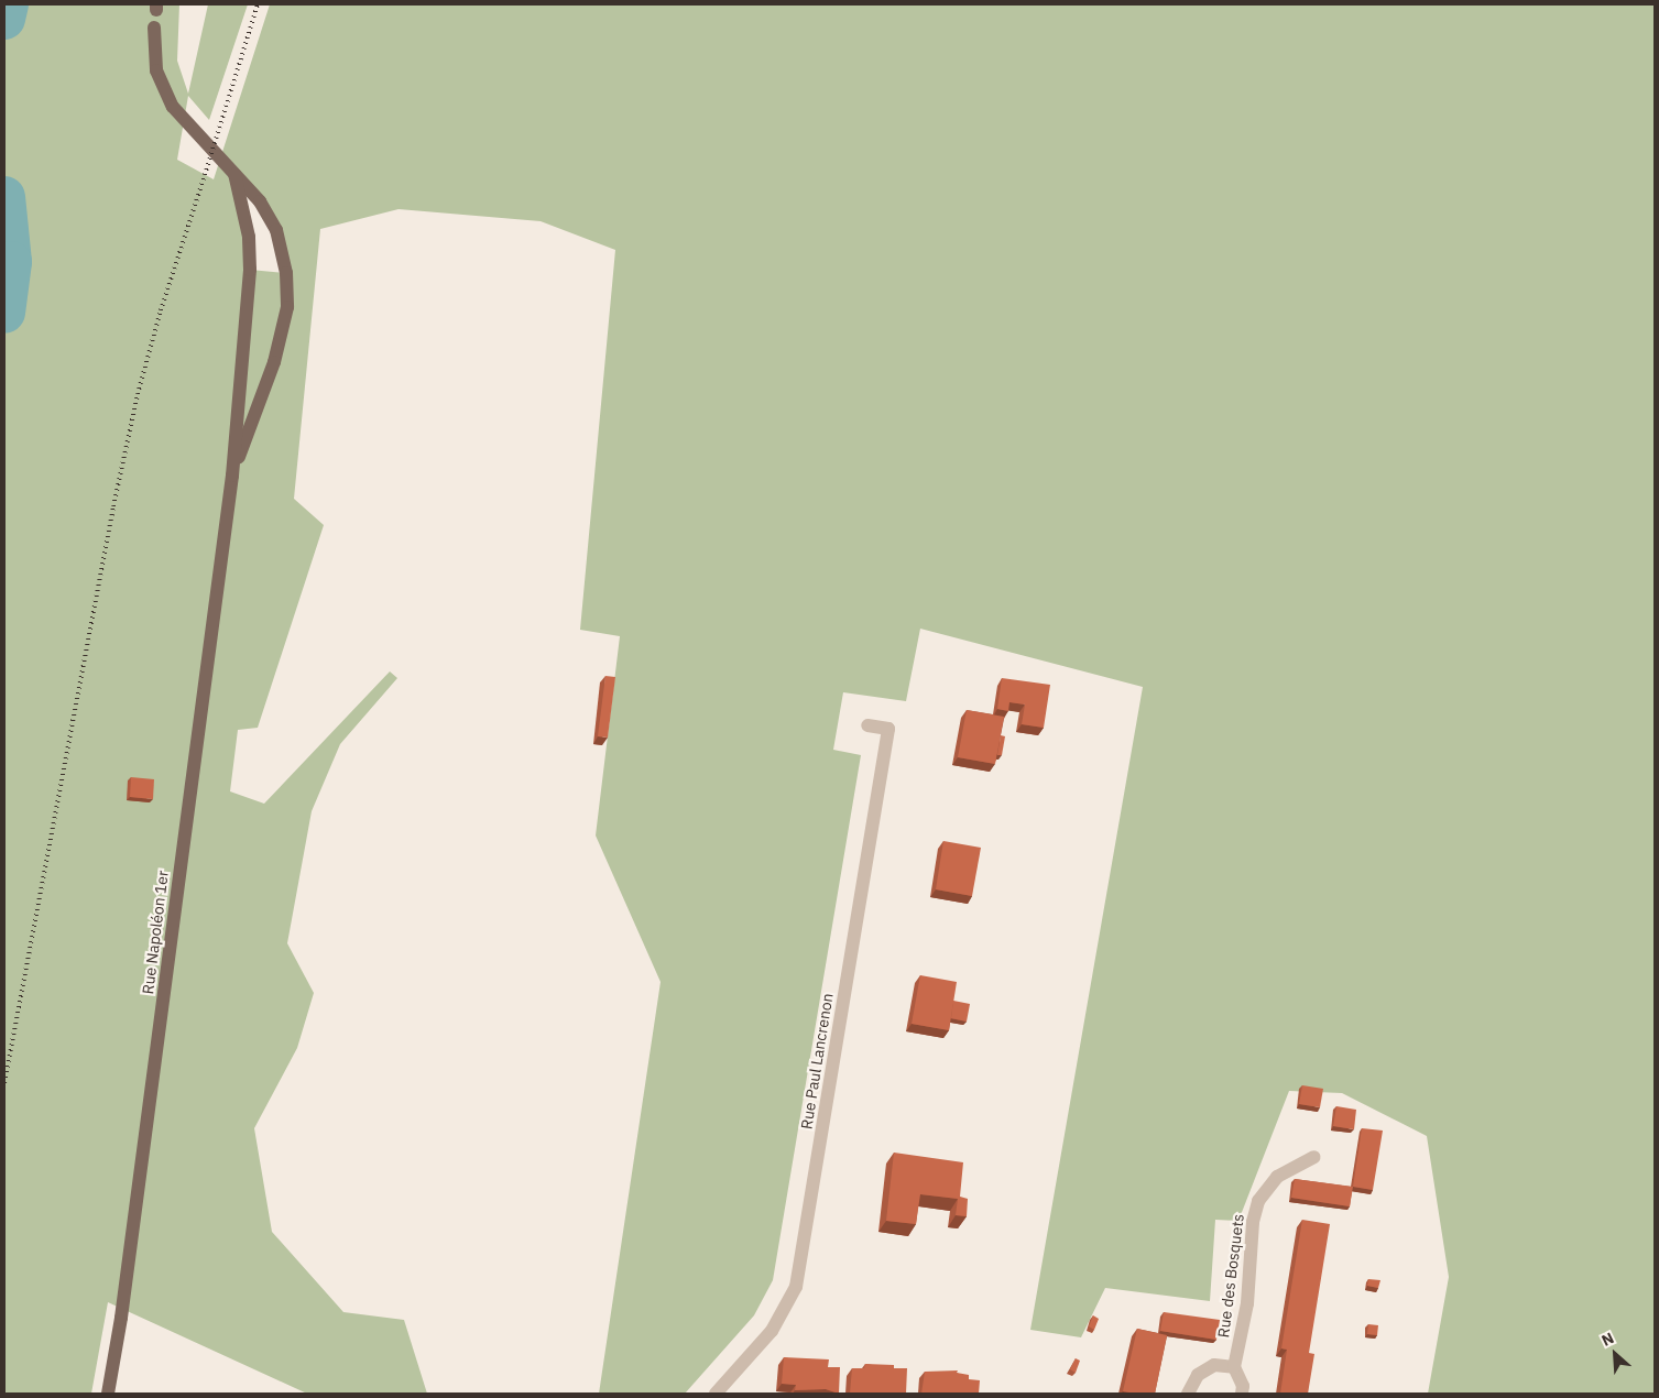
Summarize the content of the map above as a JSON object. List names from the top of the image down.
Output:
{
  "streets": {
    "main road": ["Rue Napoléon 1er"],
    "street": ["Rue Paul Lancrenon", "Rue des Bosquets"]
  },
  "north": "top left"
}
